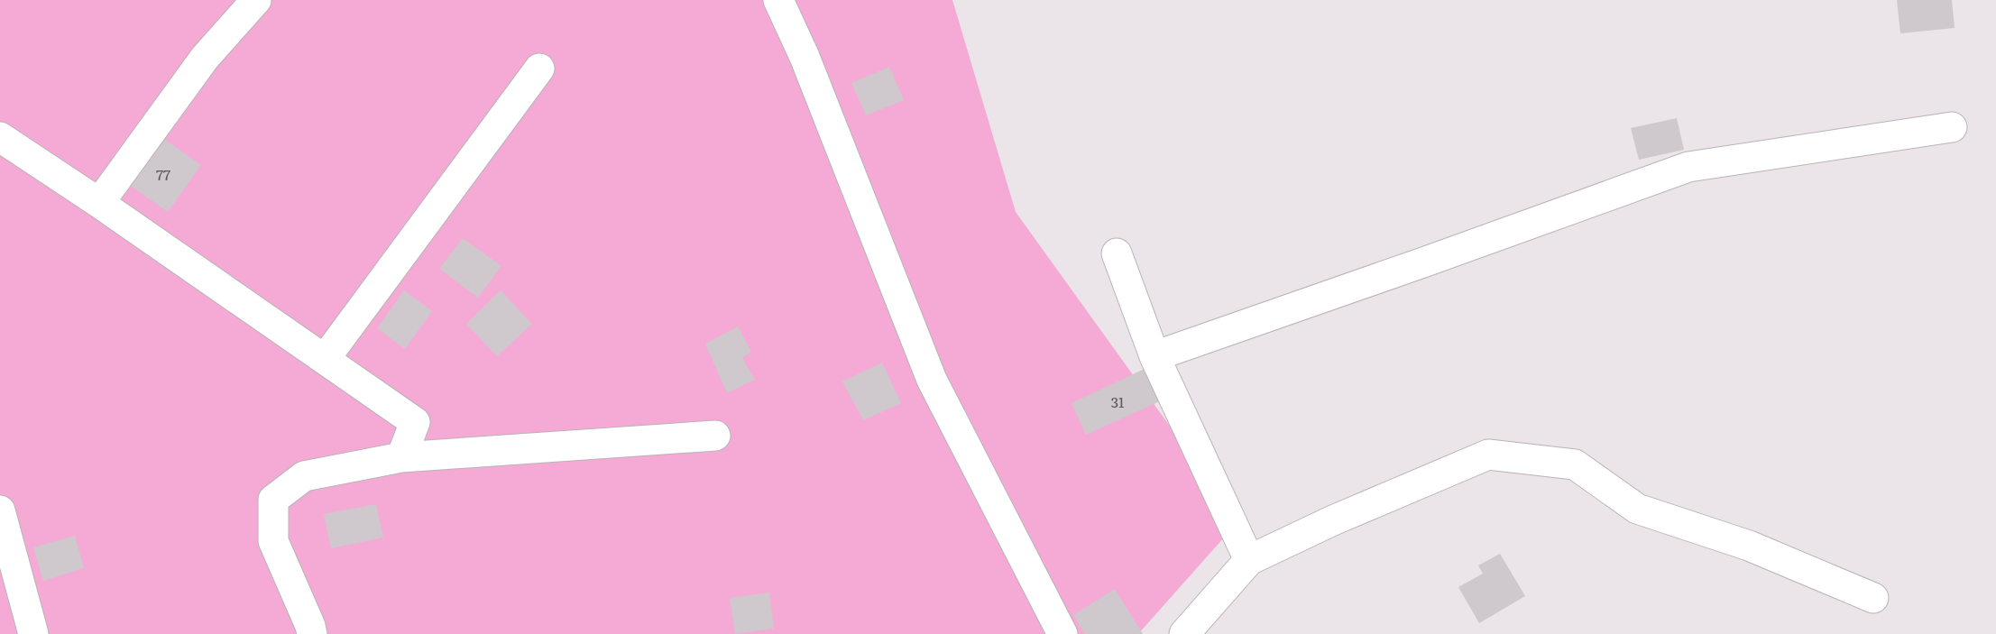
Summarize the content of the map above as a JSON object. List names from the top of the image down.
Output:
{
  "house_numbers": ["77", "31"]
}
